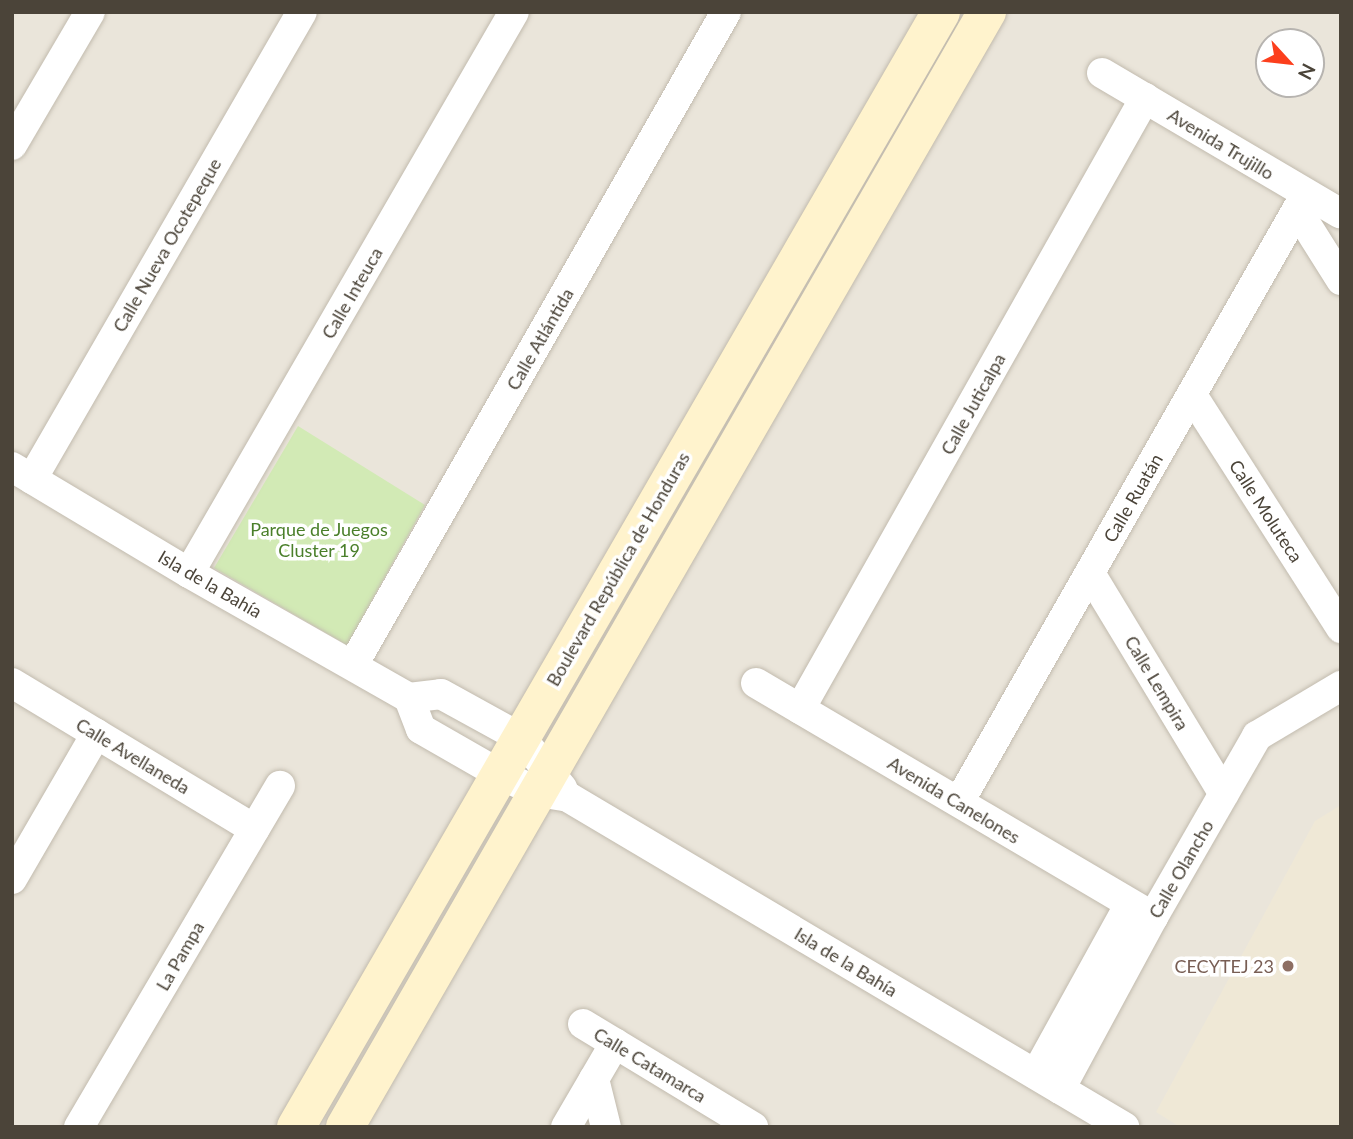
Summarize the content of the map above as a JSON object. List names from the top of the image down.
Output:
{
  "streets": {
    "street": [
      "Avenida Trujillo",
      "Calle Nueva Ocotepeque",
      "Calle Inteuca",
      "Calle Atlántida",
      "Calle Juticalpa",
      "Calle Ruatán",
      "Calle Moluteca",
      "Boulevard República de Honduras",
      "Isla de la Bahía",
      "Calle Lempira",
      "Calle Avellaneda",
      "Avenida Canelones",
      "Calle Olancho",
      "La Pampa",
      "Calle Catamarca"
    ]
  },
  "crossings": [
    ["Avenida Trujillo", "Calle Juticalpa"],
    ["Avenida Trujillo", "Calle Ruatán"],
    ["Calle Nueva Ocotepeque", "Isla de la Bahía"],
    ["Calle Inteuca", "Isla de la Bahía"],
    ["Calle Atlántida", "Isla de la Bahía"],
    ["Calle Juticalpa", "Avenida Canelones"],
    ["Calle Ruatán", "Calle Moluteca"],
    ["Calle Ruatán", "Calle Lempira"],
    ["Calle Ruatán", "Avenida Canelones"],
    ["Boulevard República de Honduras", "Isla de la Bahía"],
    ["Isla de la Bahía", "Calle Olancho"],
    ["Calle Lempira", "Calle Olancho"],
    ["Calle Avellaneda", "La Pampa"],
    ["Avenida Canelones", "Calle Olancho"]
  ],
  "parks": ["Parque de Juegos Cluster 19"],
  "places": ["CECYTEJ 23"],
  "north": "bottom right"
}
